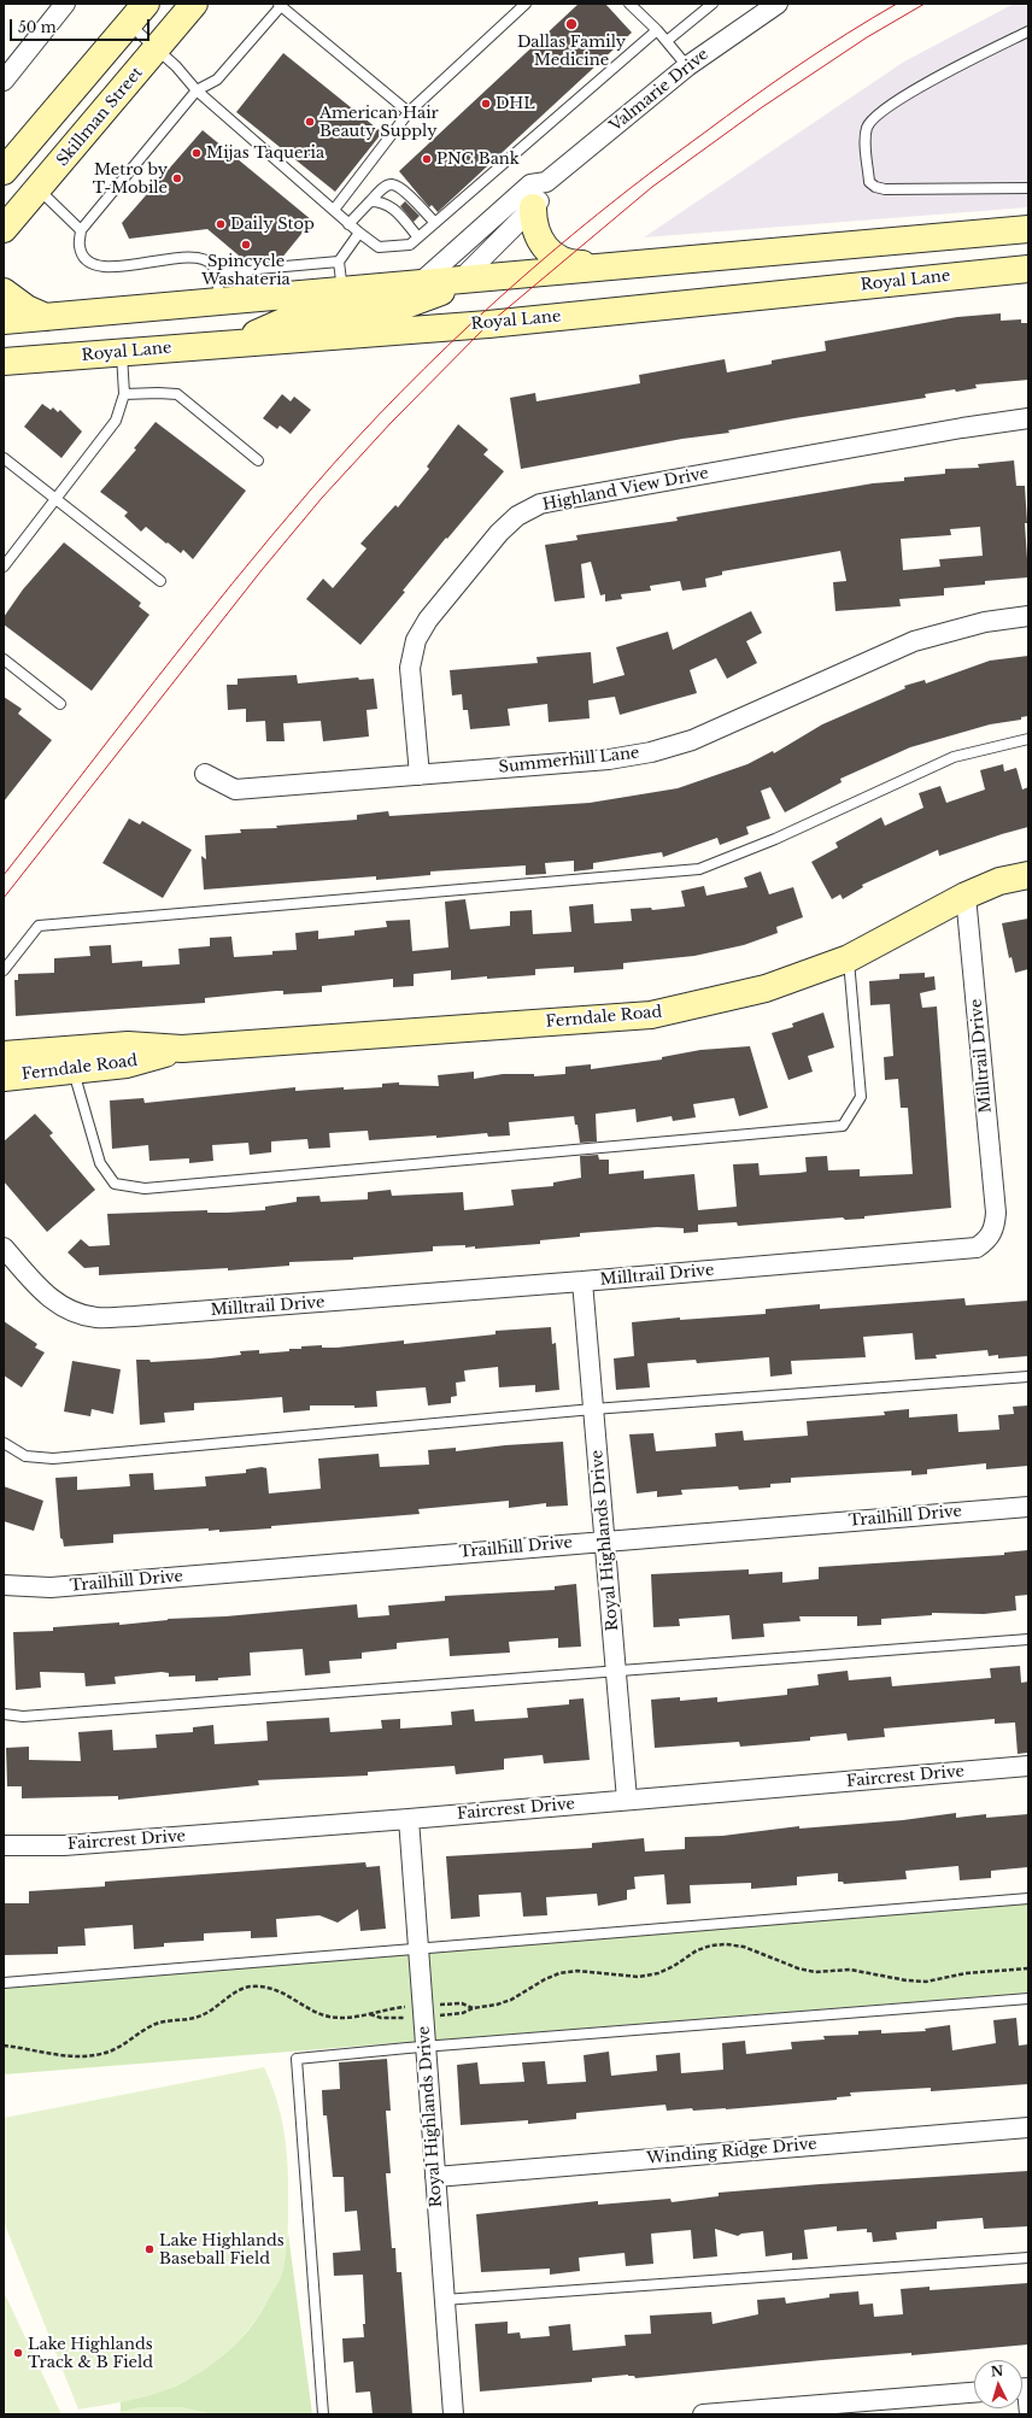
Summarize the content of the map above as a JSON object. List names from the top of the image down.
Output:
{
  "streets": {
    "main road": ["Skillman Street", "Royal Lane", "Ferndale Road"],
    "street": [
      "Valmarie Drive",
      "Highland View Drive",
      "Summerhill Lane",
      "Milltrail Drive",
      "Trailhill Drive",
      "Royal Highlands Drive",
      "Faircrest Drive",
      "Winding Ridge Drive"
    ]
  },
  "crossings": [
    ["Highland View Drive", "Summerhill Lane"],
    ["Ferndale Road", "Milltrail Drive"],
    ["Milltrail Drive", "Royal Highlands Drive"],
    ["Trailhill Drive", "Royal Highlands Drive"],
    ["Royal Highlands Drive", "Faircrest Drive"],
    ["Royal Highlands Drive", "Winding Ridge Drive"]
  ],
  "places": [
    "Dallas Family Medicine",
    "DHL",
    "American Hair Beauty Supply",
    "Mijas Taqueria",
    "PNC Bank",
    "Metro by T-Mobile",
    "Daily Stop",
    "Spincycle Washateria",
    "Lake Highlands Baseball Field",
    "Lake Highlands Track & B Field"
  ],
  "scale_bar": "50 m",
  "north": "top"
}
